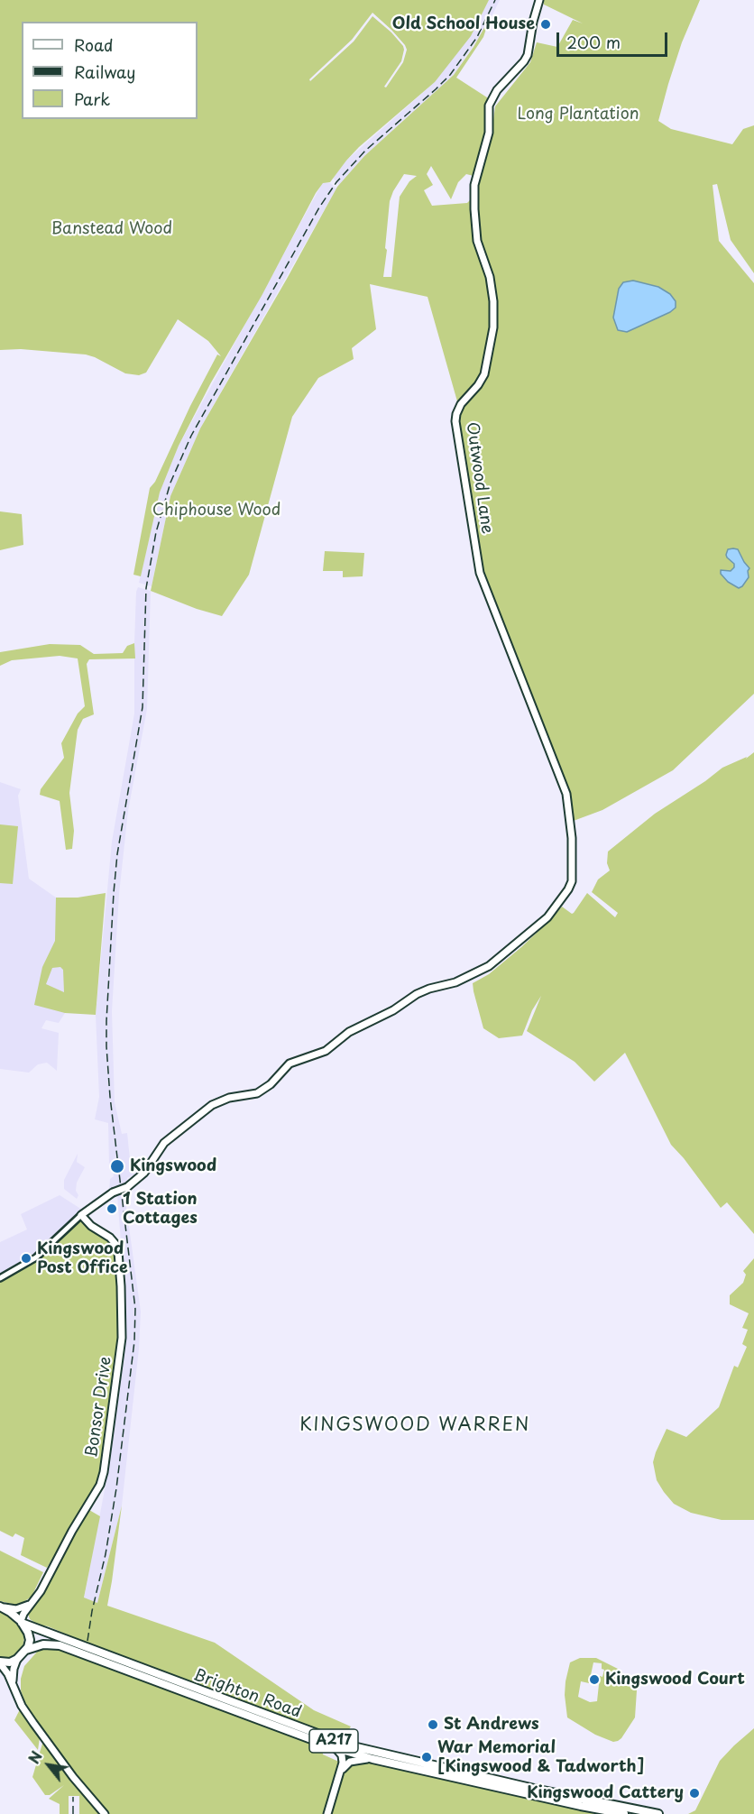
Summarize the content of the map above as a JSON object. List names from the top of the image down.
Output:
{
  "streets": {
    "highway": ["Brighton Road", "A217"],
    "main road": ["Outwood Lane", "Bonsor Drive"]
  },
  "crossings": [
    ["Outwood Lane", "Bonsor Drive"],
    ["Bonsor Drive", "Brighton Road"]
  ],
  "districts": ["KINGSWOOD WARREN"],
  "parks": ["Long Plantation", "Banstead Wood", "Chiphouse Wood"],
  "places": [
    "Old School House",
    "Kingswood",
    "1 Station Cottages",
    "Kingswood Post Office",
    "Kingswood Court",
    "St Andrews",
    "War Memorial [Kingswood & Tadworth]",
    "Kingswood Cattery"
  ],
  "legend": ["Road", "Railway", "Park"],
  "scale_bar": "200 m",
  "north": "top left"
}
